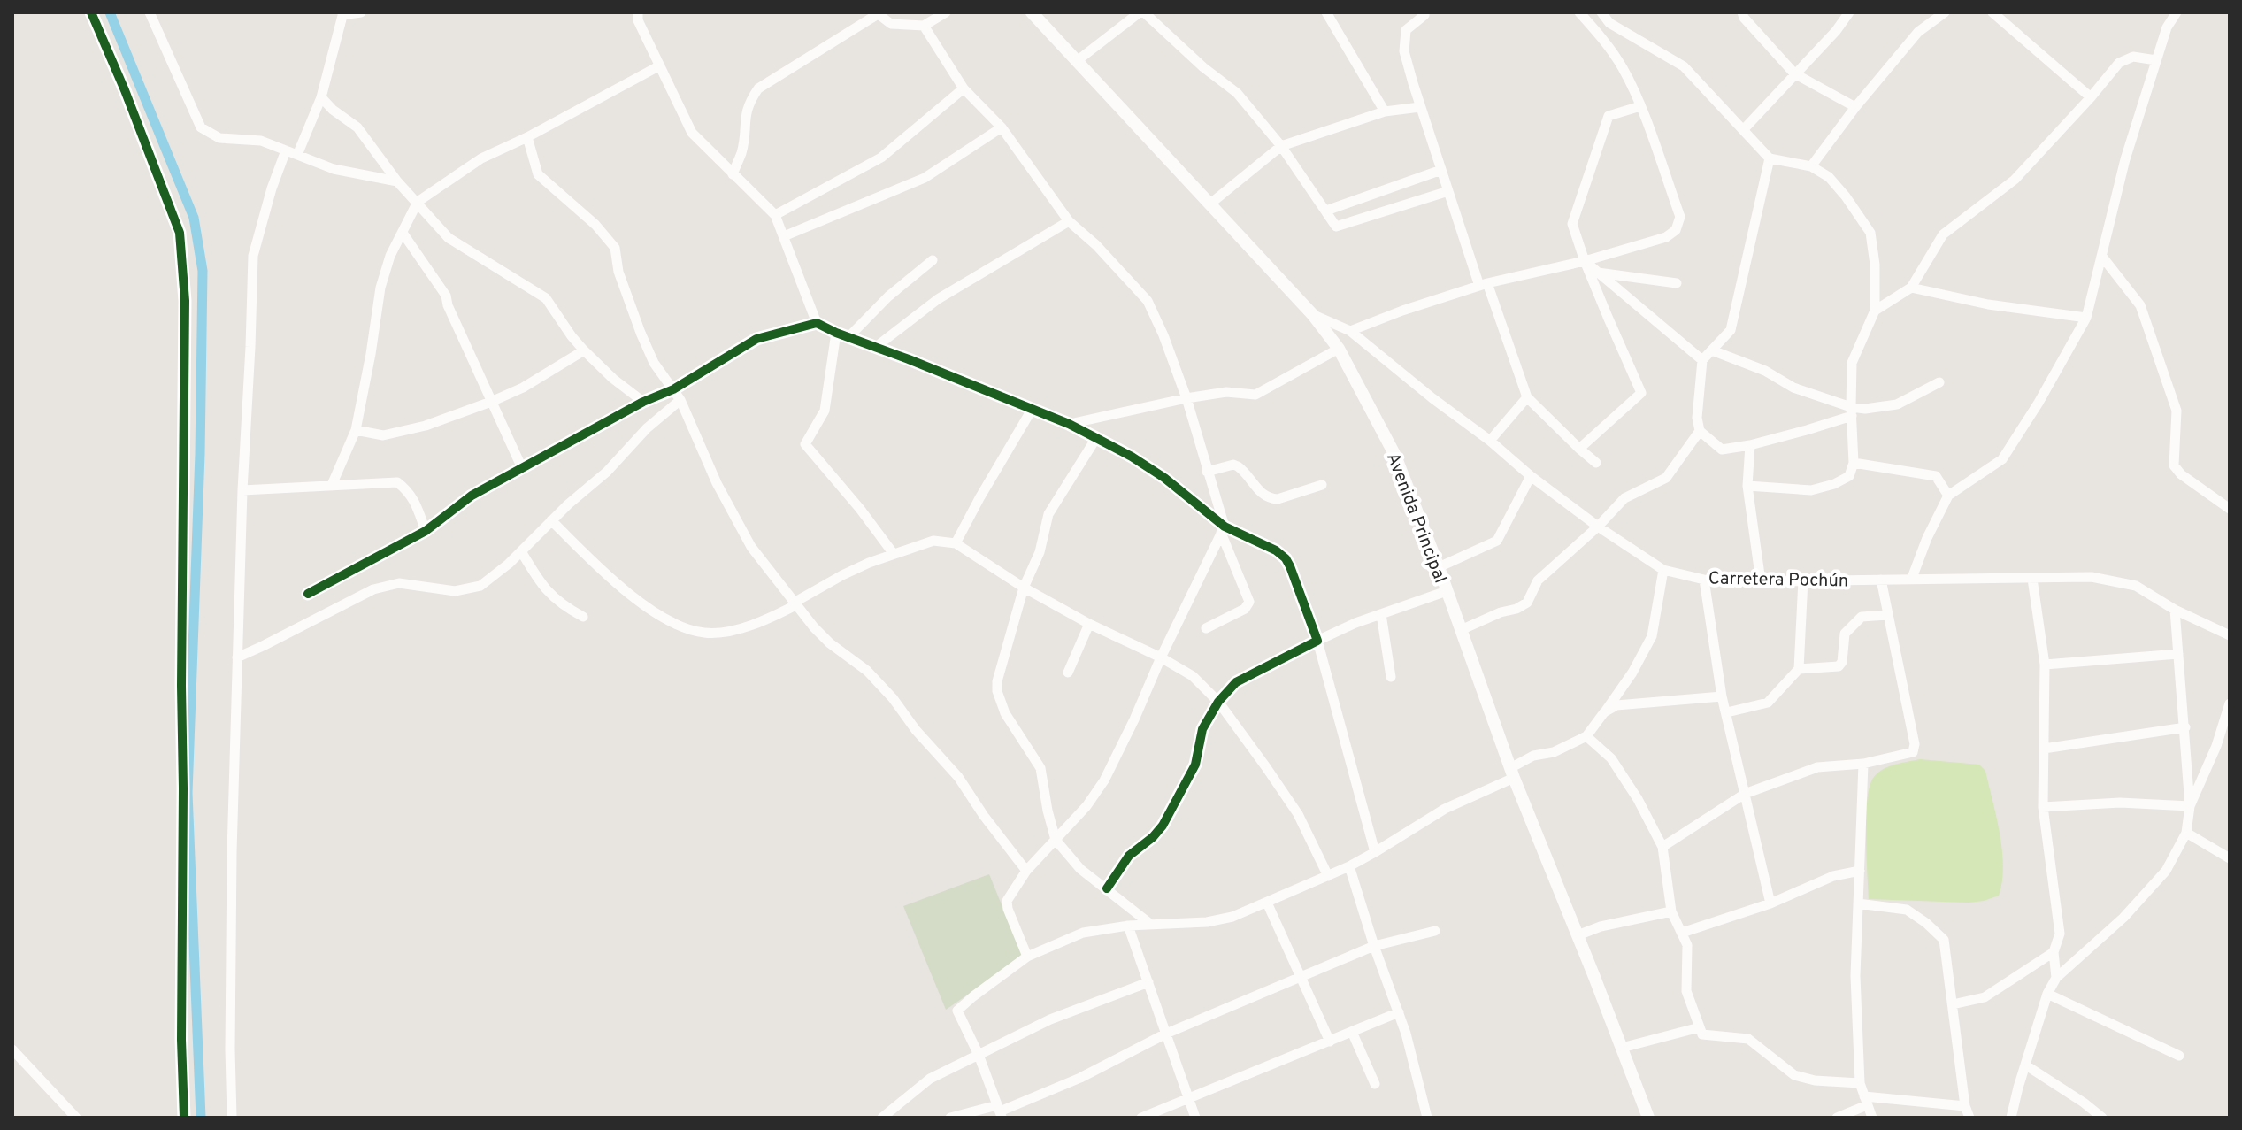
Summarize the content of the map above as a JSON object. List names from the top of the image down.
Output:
{
  "streets": {
    "main road": ["Avenida Principal"],
    "street": ["Carretera Pochún"]
  },
  "crossings": [
    ["Avenida Principal", "Carretera Pochún"]
  ]
}
